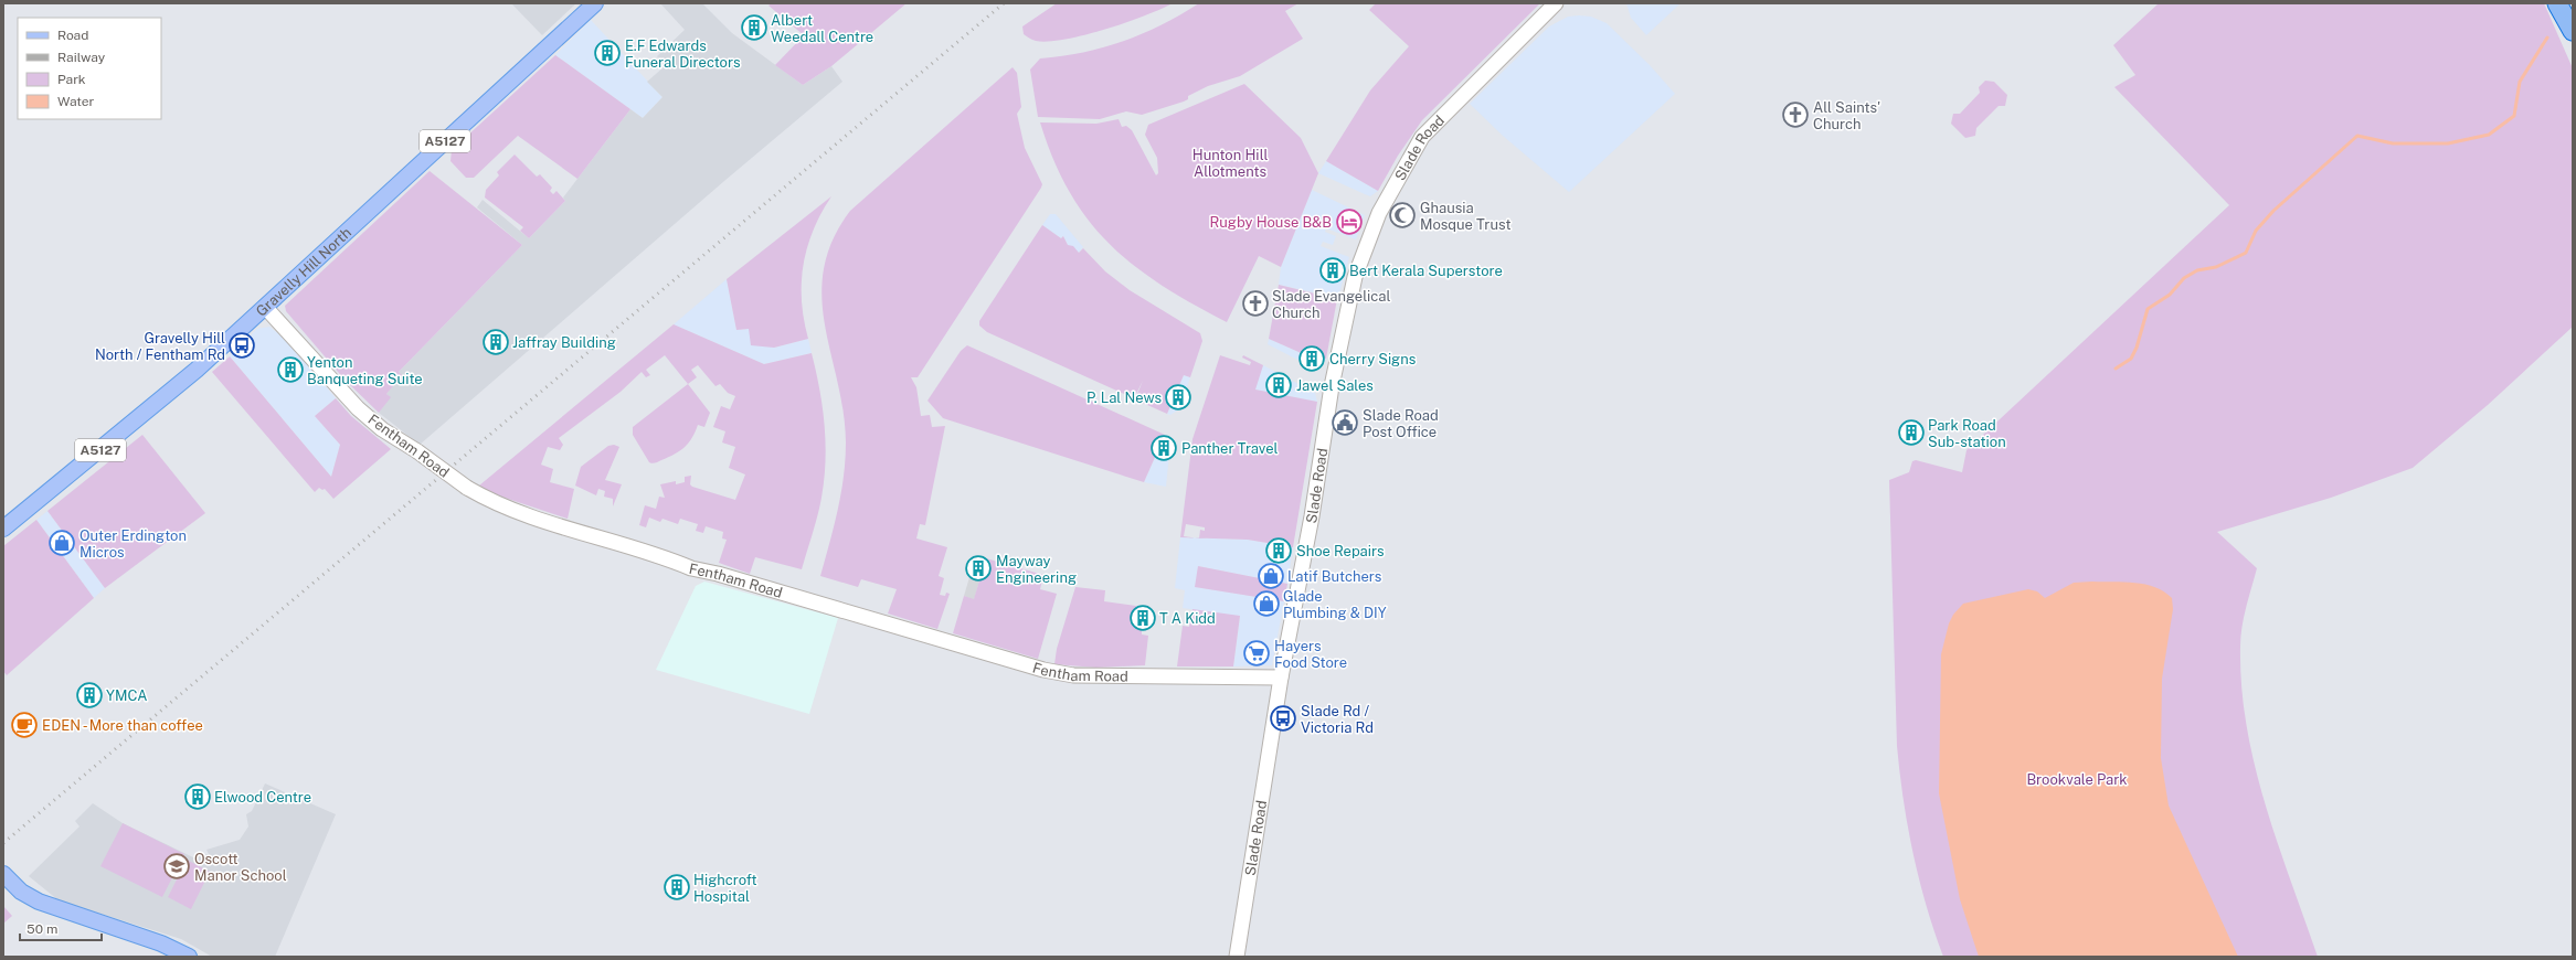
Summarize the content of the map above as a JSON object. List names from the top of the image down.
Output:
{
  "streets": {
    "main road": ["A5127", "Gravelly Hill North"],
    "street": ["Slade Road", "Fentham Road"]
  },
  "crossings": [
    ["Slade Road", "Fentham Road"],
    ["Gravelly Hill North", "Fentham Road"]
  ],
  "parks": ["Hunton Hill Allotments", "Brookvale Park"],
  "places": {
    "building": [
      "Albert Weedall Centre",
      "E.F Edwards Funeral Directors",
      "Bert Kerala Superstore",
      "Jaffray Building",
      "Cherry Signs",
      "Yenton Banqueting Suite",
      "Jawel Sales",
      "P. Lal News",
      "Park Road Sub-station",
      "Panther Travel",
      "Shoe Repairs",
      "Mayway Engineering",
      "T A Kidd",
      "YMCA",
      "Elwood Centre",
      "Highcroft Hospital"
    ],
    "church": ["All Saints' Church", "Slade Evangelical Church"],
    "mosque": ["Ghausia Mosque Trust"],
    "hotel": ["Rugby House B&B"],
    "bus stop": ["Gravelly Hill North / Fentham Rd", "Slade Rd / Victoria Rd"],
    "public building": ["Slade Road Post Office"],
    "shop": ["Outer Erdington Micros", "Latif Butchers", "Glade Plumbing & DIY"],
    "supermarket": ["Hayers Food Store"],
    "cafe": ["EDEN - More than coffee"],
    "school or university": ["Oscott Manor School"]
  },
  "legend": [
    "Road",
    "Railway",
    "Park",
    "Water"
  ],
  "scale_bar": "50 m"
}
